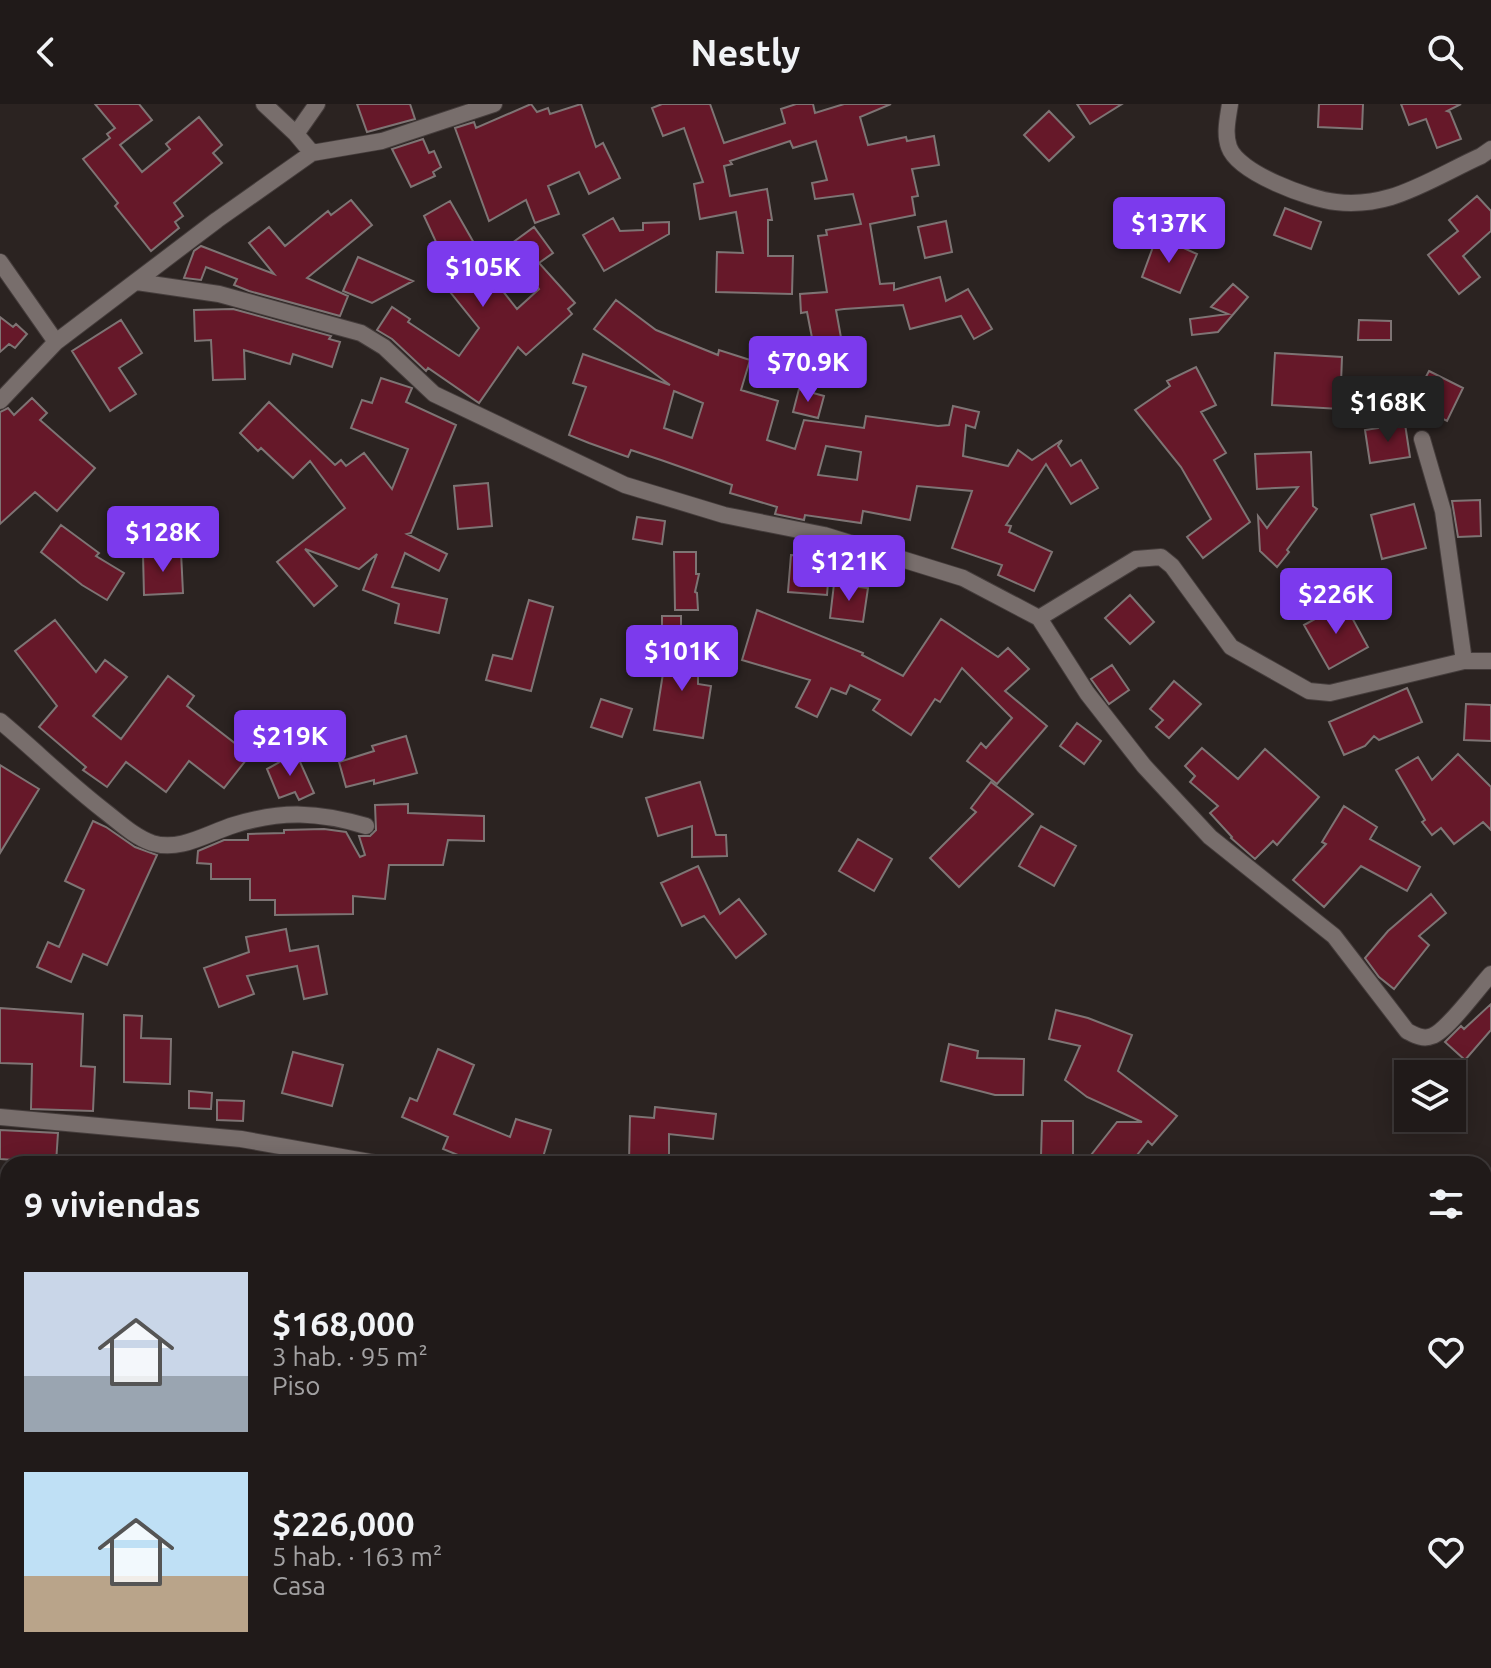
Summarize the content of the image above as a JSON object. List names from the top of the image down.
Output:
{
  "page": {
    "header": "Nestly",
    "price": [
      "$137K",
      "$105K",
      "$70.9K",
      "$168K",
      "$128K",
      "$121K",
      "$226K",
      "$101K",
      "$219K"
    ],
    "heading": "9 viviendas",
    "list": [
      {
        "name": "$168,000",
        "note": "3 hab. · 95 m² · Piso"
      },
      {
        "name": "$226,000",
        "note": "5 hab. · 163 m² · Casa"
      }
    ]
  }
}
